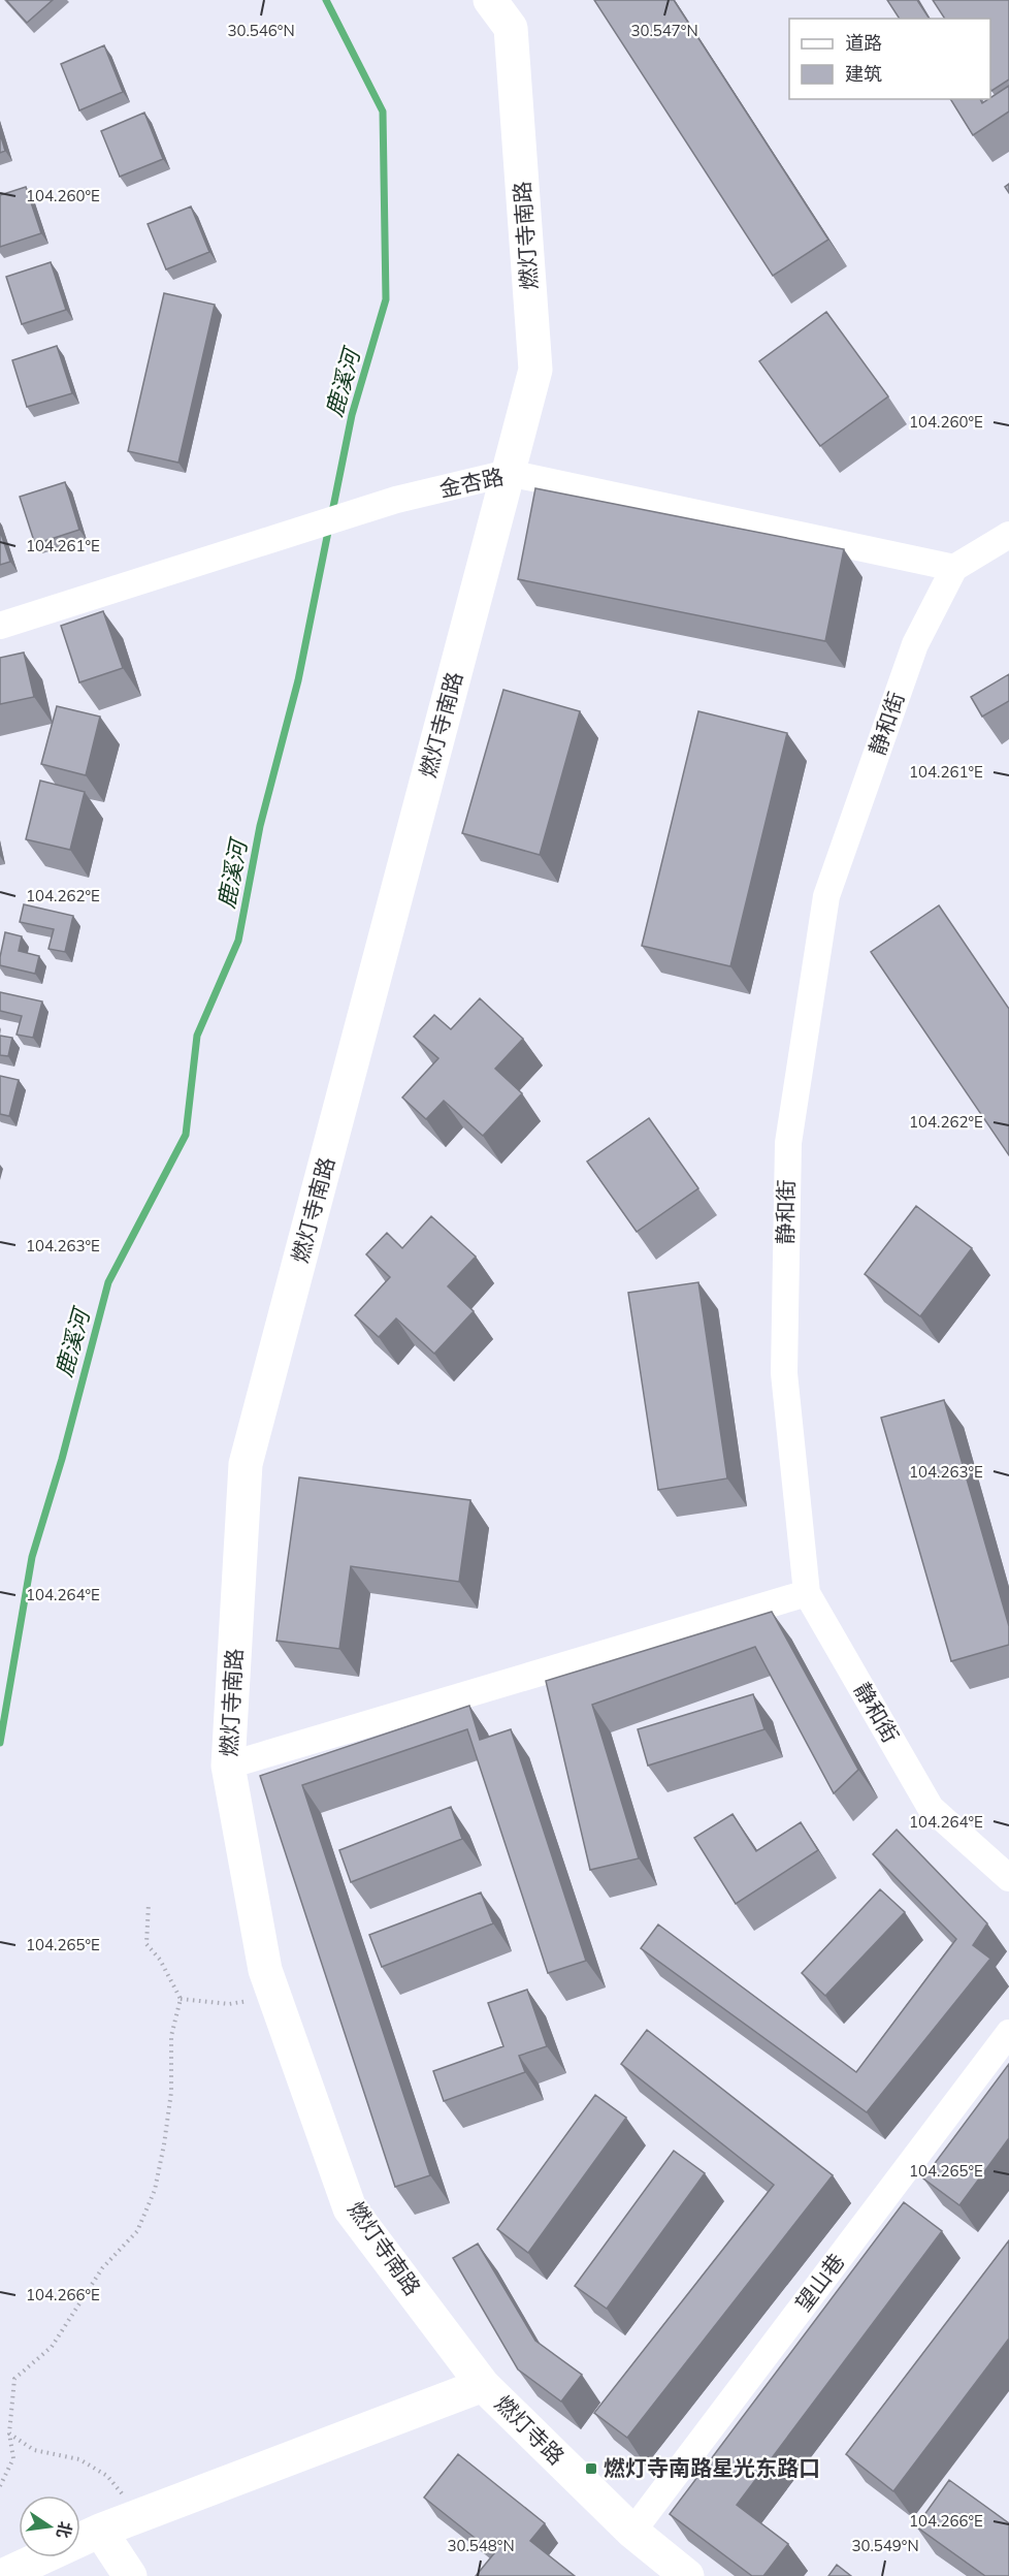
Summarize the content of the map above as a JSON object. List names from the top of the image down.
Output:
{
  "streets": {
    "street": [
      "燃灯寺南路",
      "金杏路",
      "静和街",
      "望山巷",
      "燃灯寺路"
    ]
  },
  "crossings": [
    ["燃灯寺南路", "金杏路"],
    ["燃灯寺南路", "燃灯寺路"],
    ["金杏路", "静和街"],
    ["望山巷", "燃灯寺路"]
  ],
  "water": ["鹿溪河"],
  "places": {
    "transit": ["燃灯寺南路星光东路口"]
  },
  "legend": ["道路", "建筑"],
  "north": "right",
  "coordinates": [
    "30.546°N",
    "30.547°N",
    "104.260°E",
    "104.261°E",
    "104.262°E",
    "104.263°E",
    "104.264°E",
    "104.265°E",
    "104.266°E",
    "30.548°N",
    "30.549°N"
  ]
}
